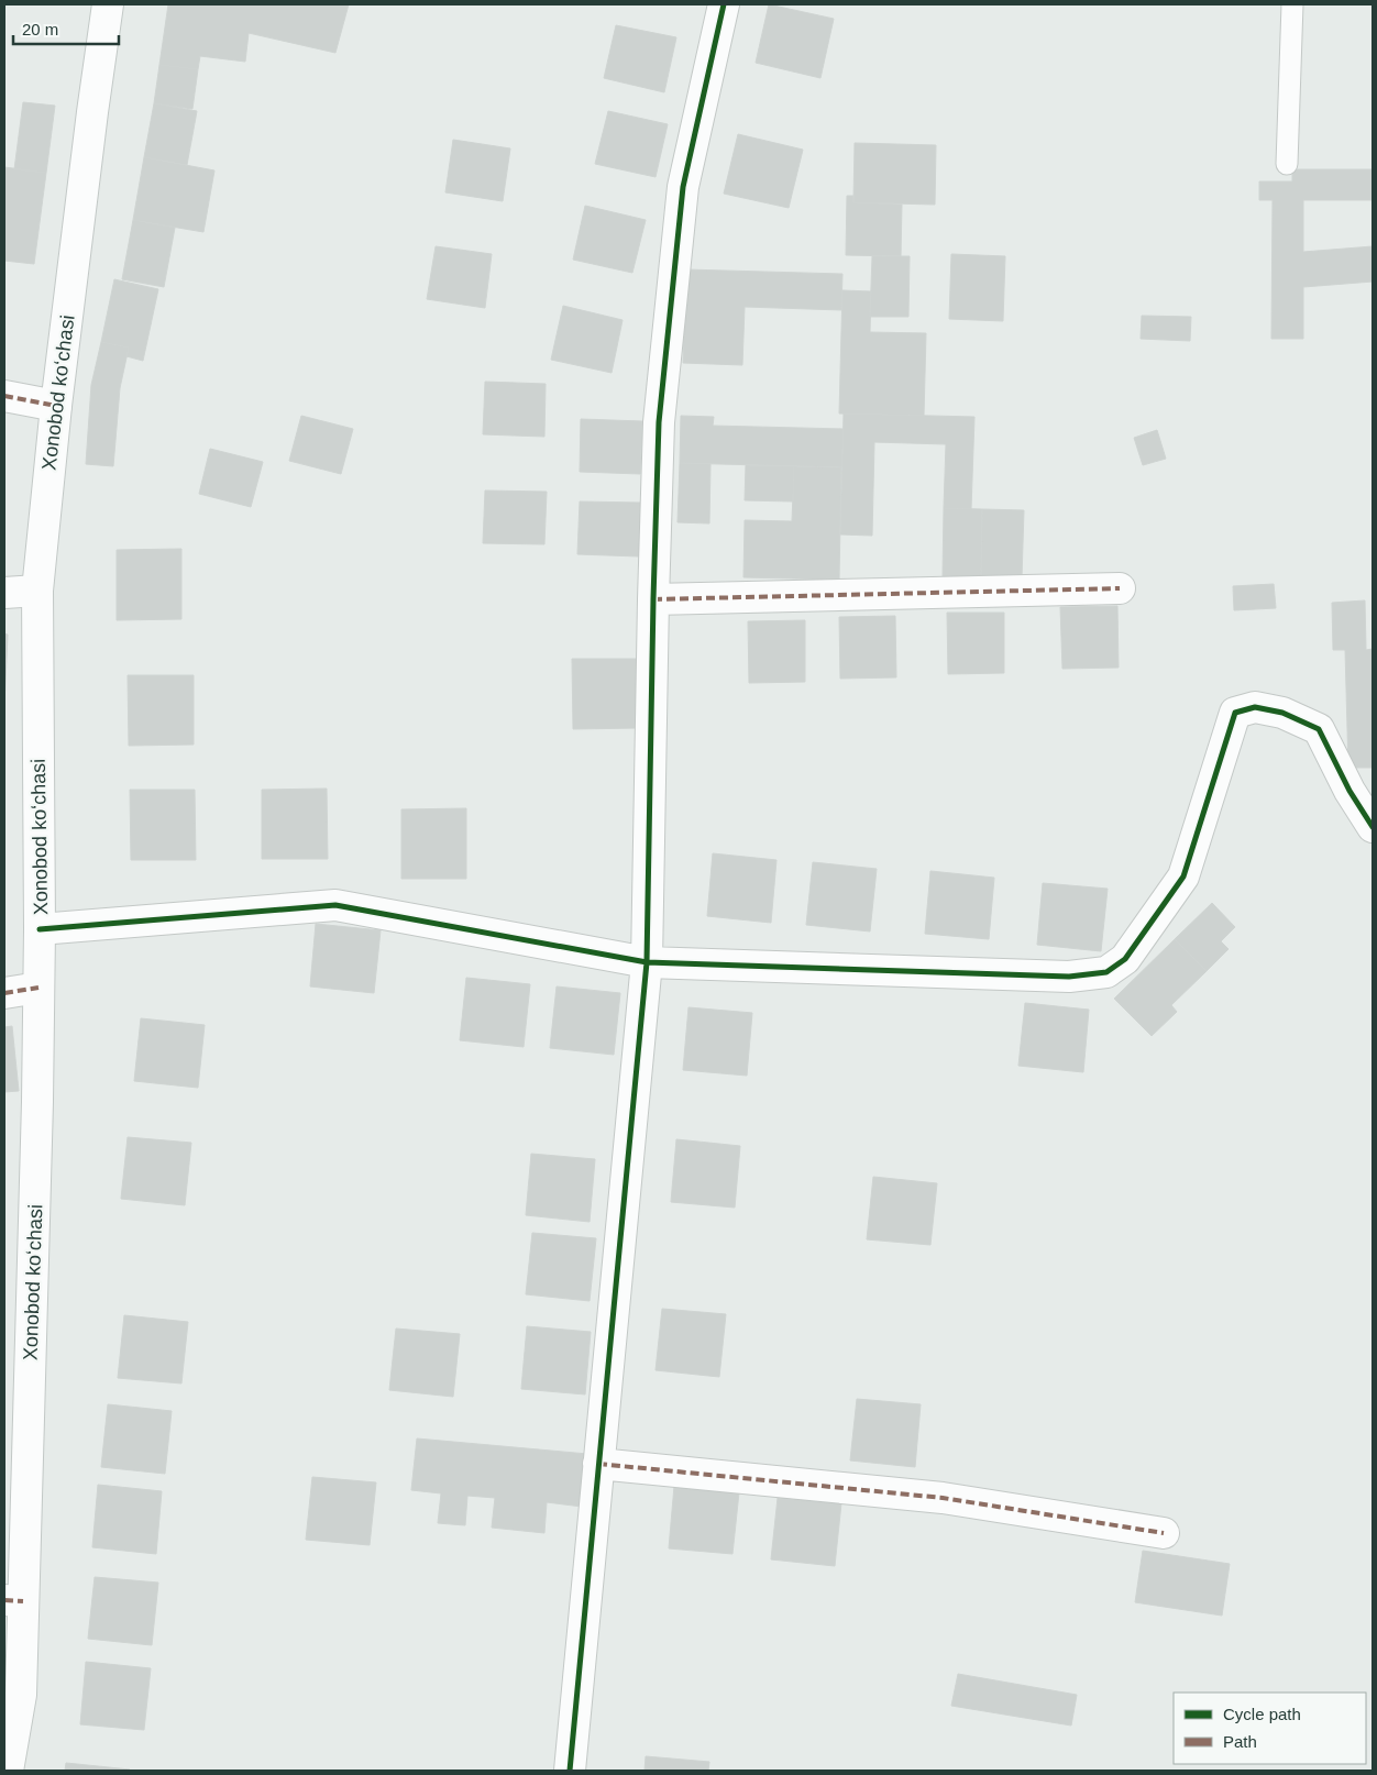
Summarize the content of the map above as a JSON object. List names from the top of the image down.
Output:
{
  "streets": {
    "street": ["Xonobod koʻchasi"]
  },
  "legend": ["Cycle path", "Path"],
  "scale_bar": "20 m"
}
